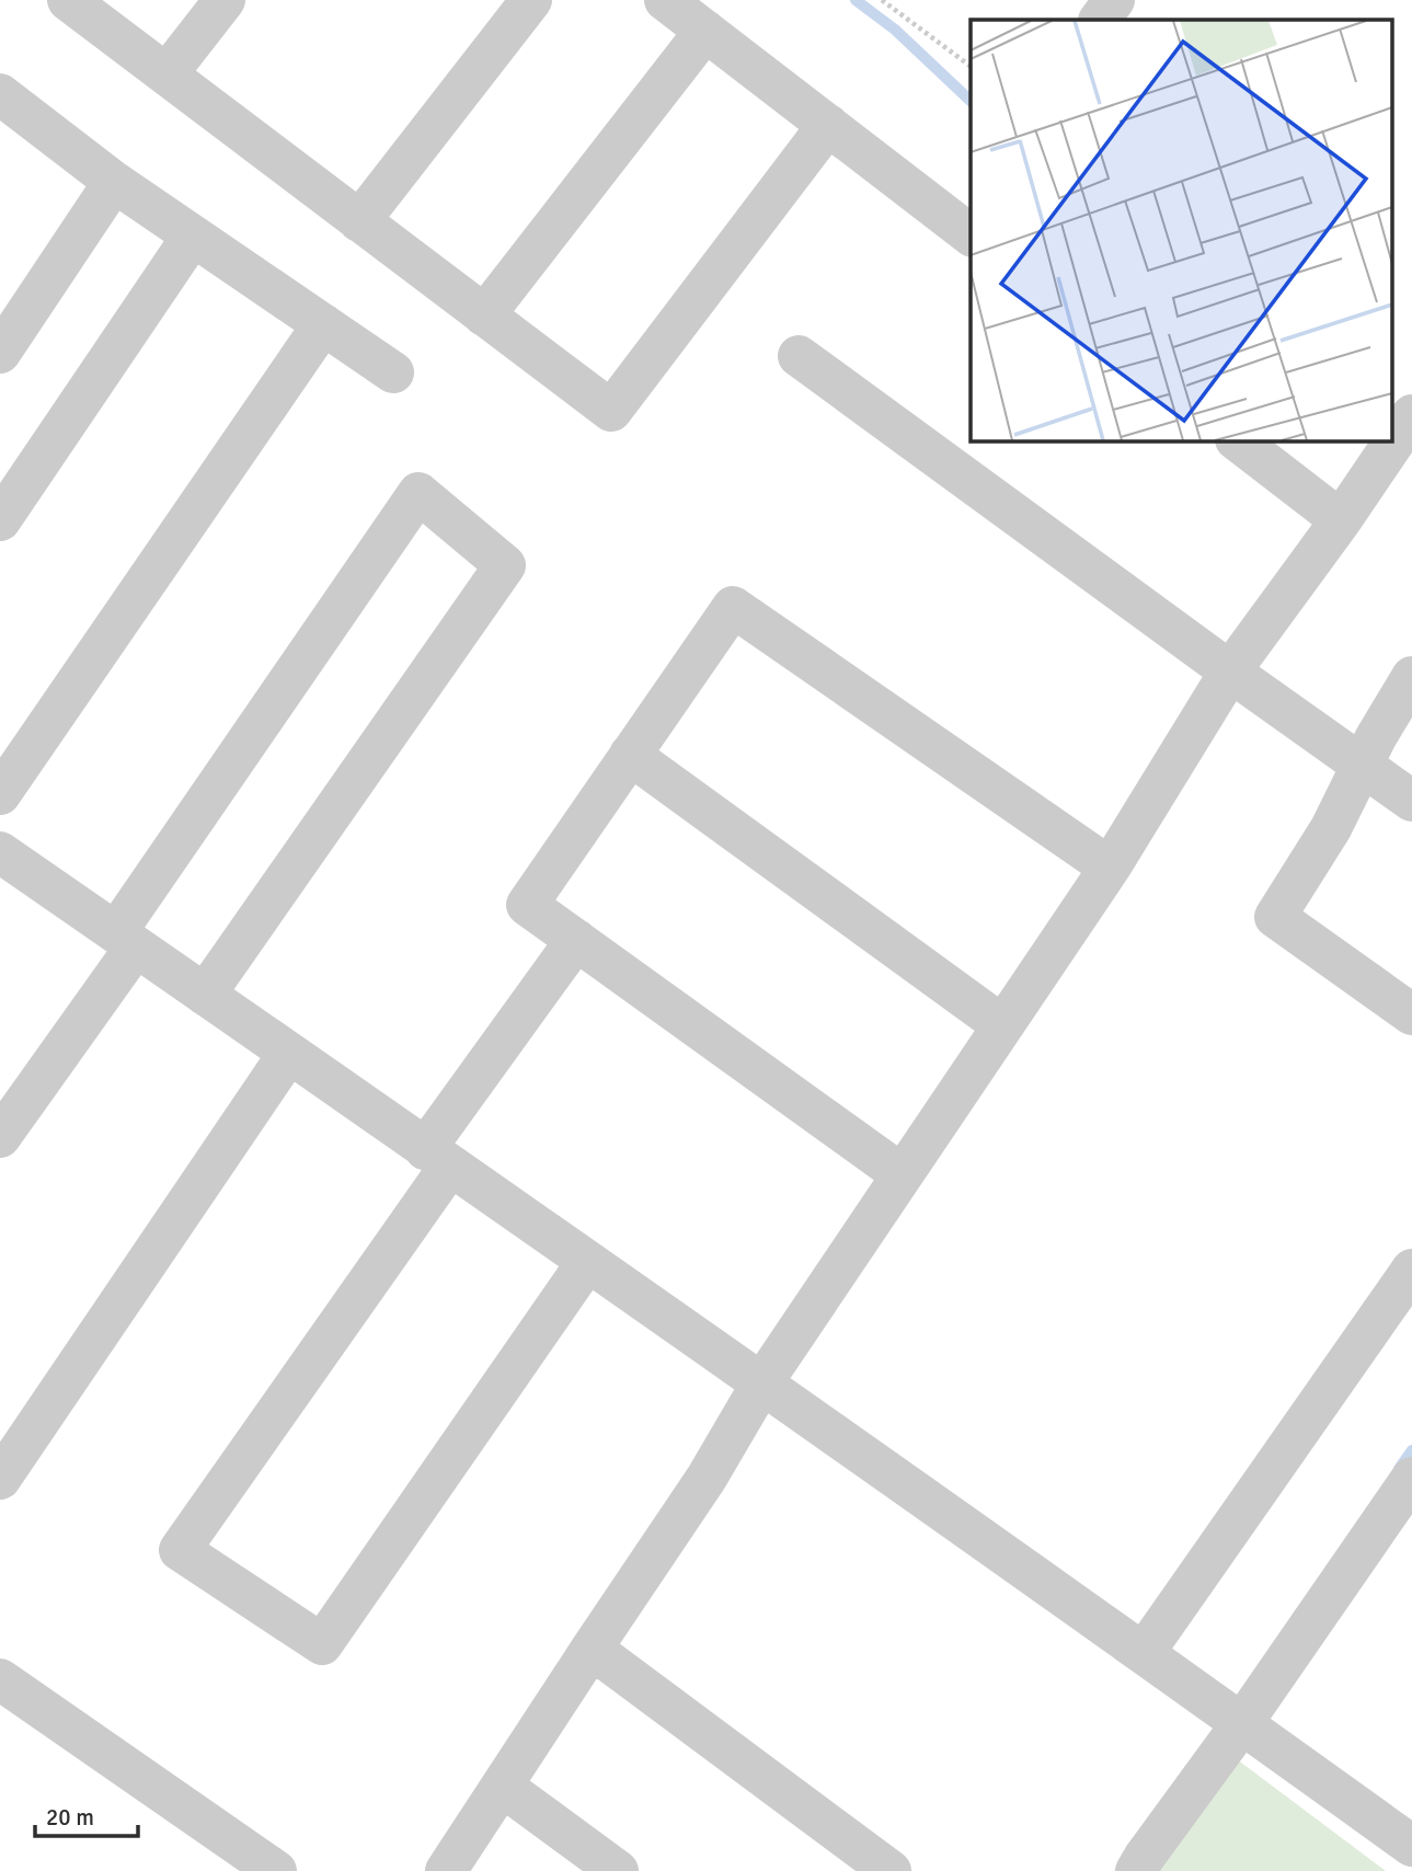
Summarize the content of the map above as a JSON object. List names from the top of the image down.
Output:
{
  "scale_bar": "20 m"
}
